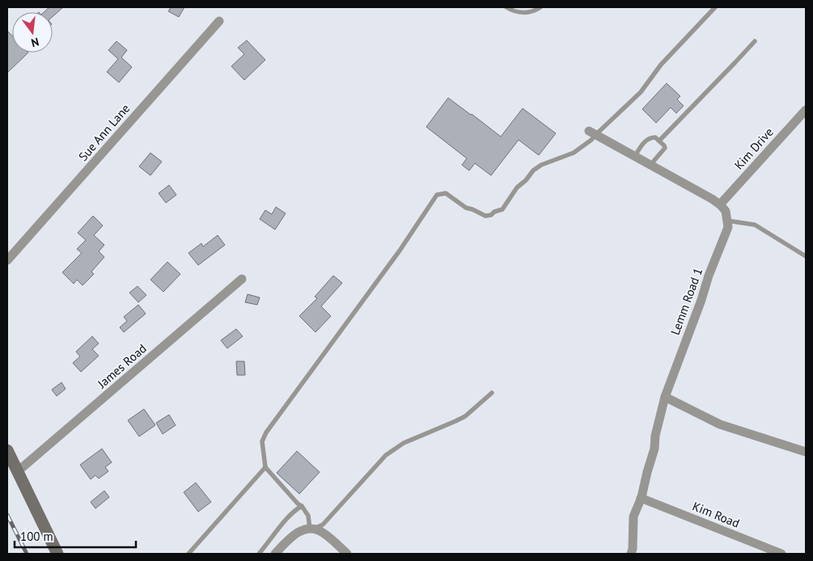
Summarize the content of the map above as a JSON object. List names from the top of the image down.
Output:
{
  "streets": {
    "street": [
      "Sue Ann Lane",
      "Kim Drive",
      "Lemm Road 1",
      "James Road",
      "Kim Road"
    ]
  },
  "crossings": [
    ["Lemm Road 1", "Kim Road"]
  ],
  "scale_bar": "100 m",
  "north": "bottom"
}
